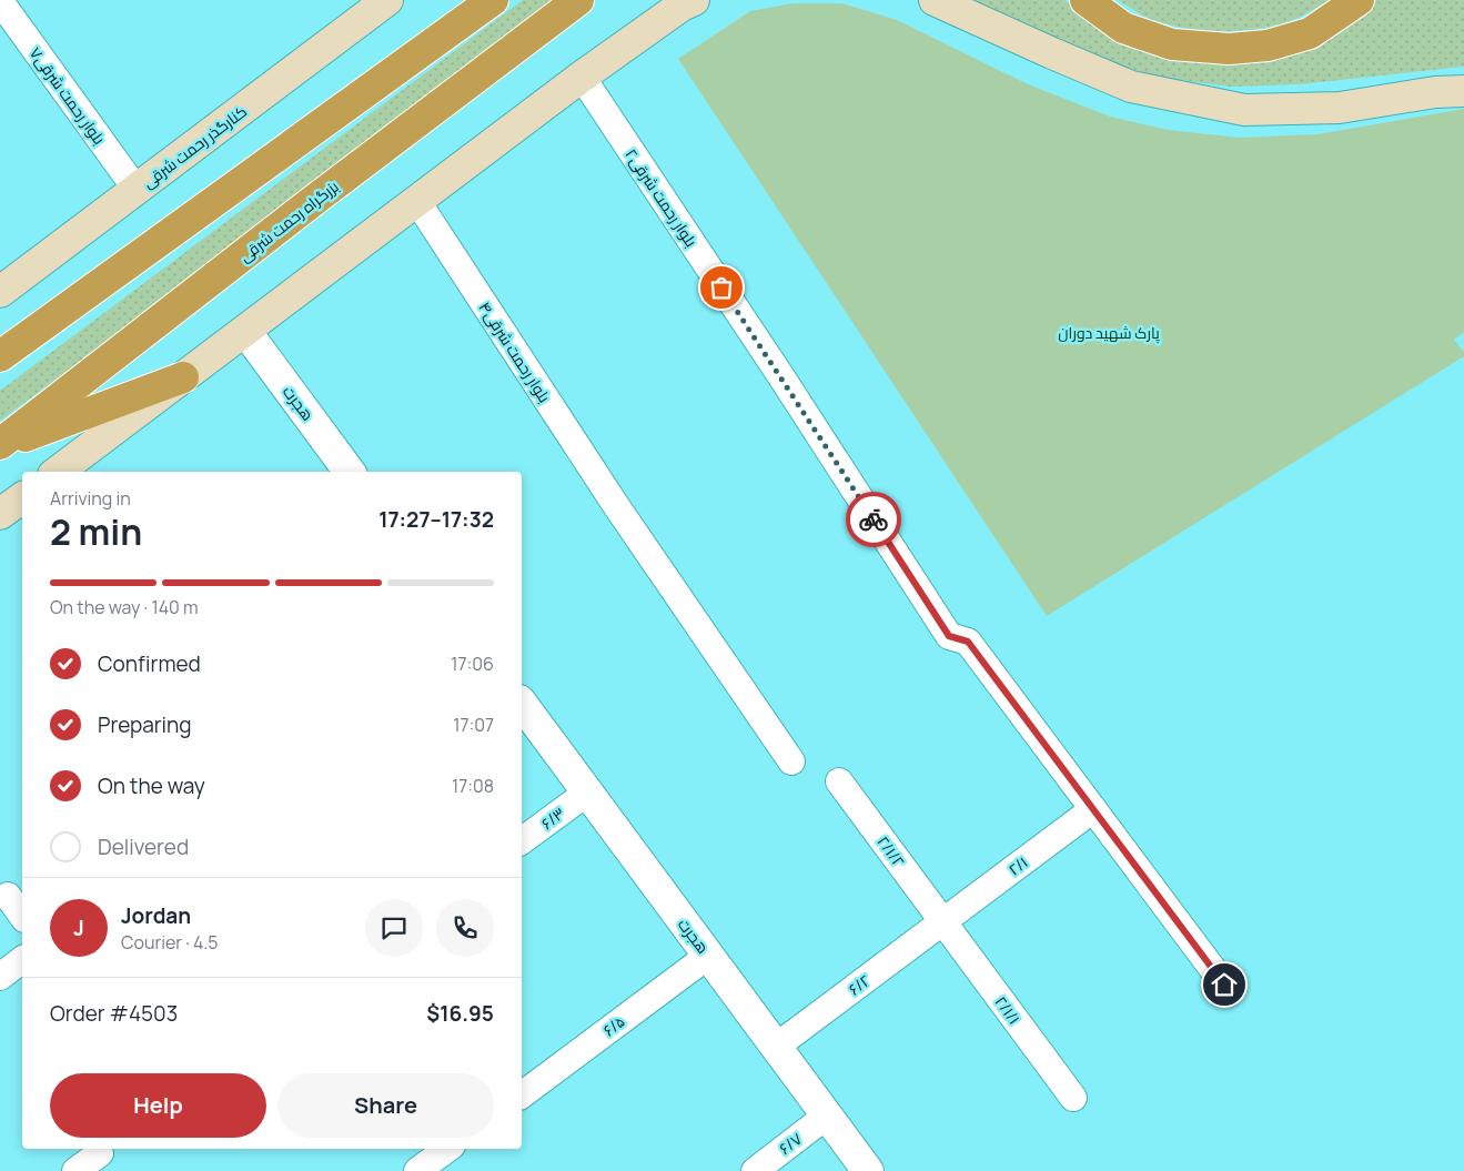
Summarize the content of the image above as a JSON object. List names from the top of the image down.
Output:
{
  "streets": {
    "highway": ["بزرگراه رحمت شرقی"],
    "main road": ["کنارگذر رحمت شرقی"],
    "street": [
      "بلوار رحمت شرقی۷",
      "بلوار رحمت شرقی۲",
      "بلوار رحمت شرقی۴",
      "هجرت",
      "۶/۳",
      "۲/۱/۲",
      "۲/۱",
      "۶/۲",
      "۲/۱/۱",
      "۶/۵",
      "۶/۷"
    ]
  },
  "crossings": [
    ["بلوار رحمت شرقی۷", "کنارگذر رحمت شرقی"],
    ["بلوار رحمت شرقی۲", "۲/۱"],
    ["هجرت", "۶/۳"],
    ["هجرت", "۶/۲"],
    ["هجرت", "۶/۵"],
    ["هجرت", "۶/۷"],
    ["۲/۱/۲", "۲/۱"],
    ["۲/۱/۲", "۶/۲"],
    ["۲/۱/۲", "۲/۱/۱"],
    ["۲/۱", "۶/۲"],
    ["۲/۱", "۲/۱/۱"],
    ["۶/۲", "۲/۱/۱"]
  ],
  "parks": ["پارک شهید دوران"],
  "page": {
    "heading": ["2 min", "Arriving in", "17:27–17:32"],
    "panel": [
      "Jordan",
      "Courier · 4.5",
      "Order #4503",
      "$16.95"
    ],
    "bar": "On the way · 140 m",
    "list": [
      ["Confirmed", "17:06"],
      ["Preparing", "17:07"],
      ["On the way", "17:08"],
      "Delivered"
    ],
    "round": "J",
    "buttons": ["Help", "Share"]
  }
}
